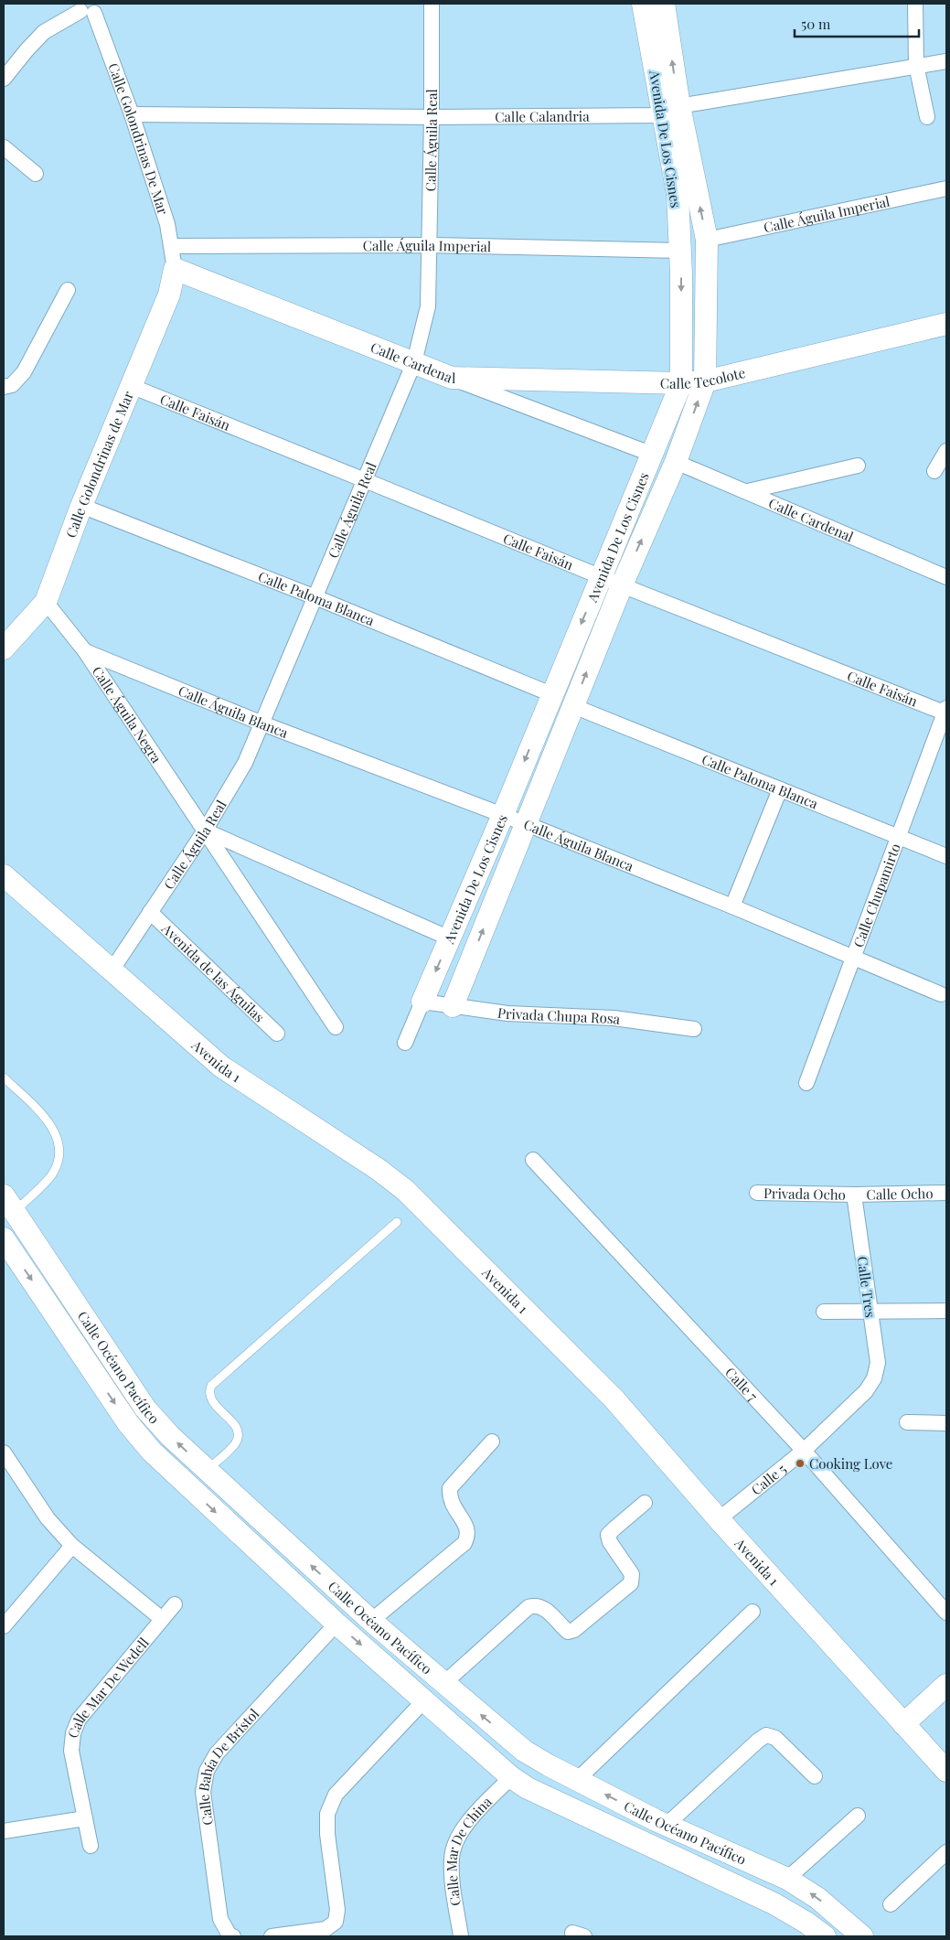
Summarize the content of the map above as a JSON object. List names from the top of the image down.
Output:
{
  "streets": {
    "street": [
      "Calle Calandria",
      "Calle Golondrinas De Mar",
      "Avenida De Los Cisnes",
      "Calle Águila Real",
      "Calle Águila Imperial",
      "Calle Cardenal",
      "Calle Tecolote",
      "Calle Faisán",
      "Calle Golondrinas de Mar",
      "Calle Paloma Blanca",
      "Calle Águila Blanca",
      "Calle Águila Negra",
      "Calle Chupamirto",
      "Avenida de las Águilas",
      "Privada Chupa Rosa",
      "Avenida 1",
      "Privada Ocho",
      "Calle Ocho",
      "Calle Tres",
      "Calle Océano Pacífico",
      "Calle 7",
      "Calle 5",
      "Calle Mar De Wedell",
      "Calle Bahía De Brístol",
      "Calle Mar De China"
    ]
  },
  "crossings": [
    ["Calle Calandria", "Calle Golondrinas De Mar"],
    ["Calle Calandria", "Avenida De Los Cisnes"],
    ["Calle Calandria", "Calle Águila Real"],
    ["Calle Golondrinas De Mar", "Calle Águila Imperial"],
    ["Calle Golondrinas De Mar", "Calle Cardenal"],
    ["Calle Golondrinas De Mar", "Calle Golondrinas de Mar"],
    ["Avenida De Los Cisnes", "Calle Águila Imperial"],
    ["Avenida De Los Cisnes", "Calle Cardenal"],
    ["Avenida De Los Cisnes", "Calle Tecolote"],
    ["Avenida De Los Cisnes", "Calle Faisán"],
    ["Avenida De Los Cisnes", "Calle Paloma Blanca"],
    ["Avenida De Los Cisnes", "Calle Águila Blanca"],
    ["Avenida De Los Cisnes", "Privada Chupa Rosa"],
    ["Calle Águila Real", "Calle Águila Imperial"],
    ["Calle Águila Real", "Calle Cardenal"],
    ["Calle Águila Real", "Calle Faisán"],
    ["Calle Águila Real", "Calle Paloma Blanca"],
    ["Calle Águila Real", "Calle Águila Blanca"],
    ["Calle Águila Real", "Calle Águila Negra"],
    ["Calle Águila Real", "Avenida de las Águilas"],
    ["Calle Águila Real", "Avenida 1"],
    ["Calle Cardenal", "Calle Tecolote"],
    ["Calle Cardenal", "Calle Golondrinas de Mar"],
    ["Calle Faisán", "Calle Golondrinas de Mar"],
    ["Calle Faisán", "Calle Chupamirto"],
    ["Calle Golondrinas de Mar", "Calle Paloma Blanca"],
    ["Calle Golondrinas de Mar", "Calle Águila Negra"],
    ["Calle Paloma Blanca", "Calle Chupamirto"],
    ["Calle Águila Blanca", "Calle Águila Negra"],
    ["Calle Águila Blanca", "Calle Chupamirto"],
    ["Avenida 1", "Calle 5"],
    ["Privada Ocho", "Calle Ocho"],
    ["Privada Ocho", "Calle Tres"],
    ["Calle Ocho", "Calle Tres"],
    ["Calle Tres", "Calle 5"],
    ["Calle Océano Pacífico", "Calle Bahía De Brístol"],
    ["Calle Océano Pacífico", "Calle Mar De China"],
    ["Calle 7", "Calle 5"]
  ],
  "places": ["Cooking Love"],
  "scale_bar": "50 m"
}
